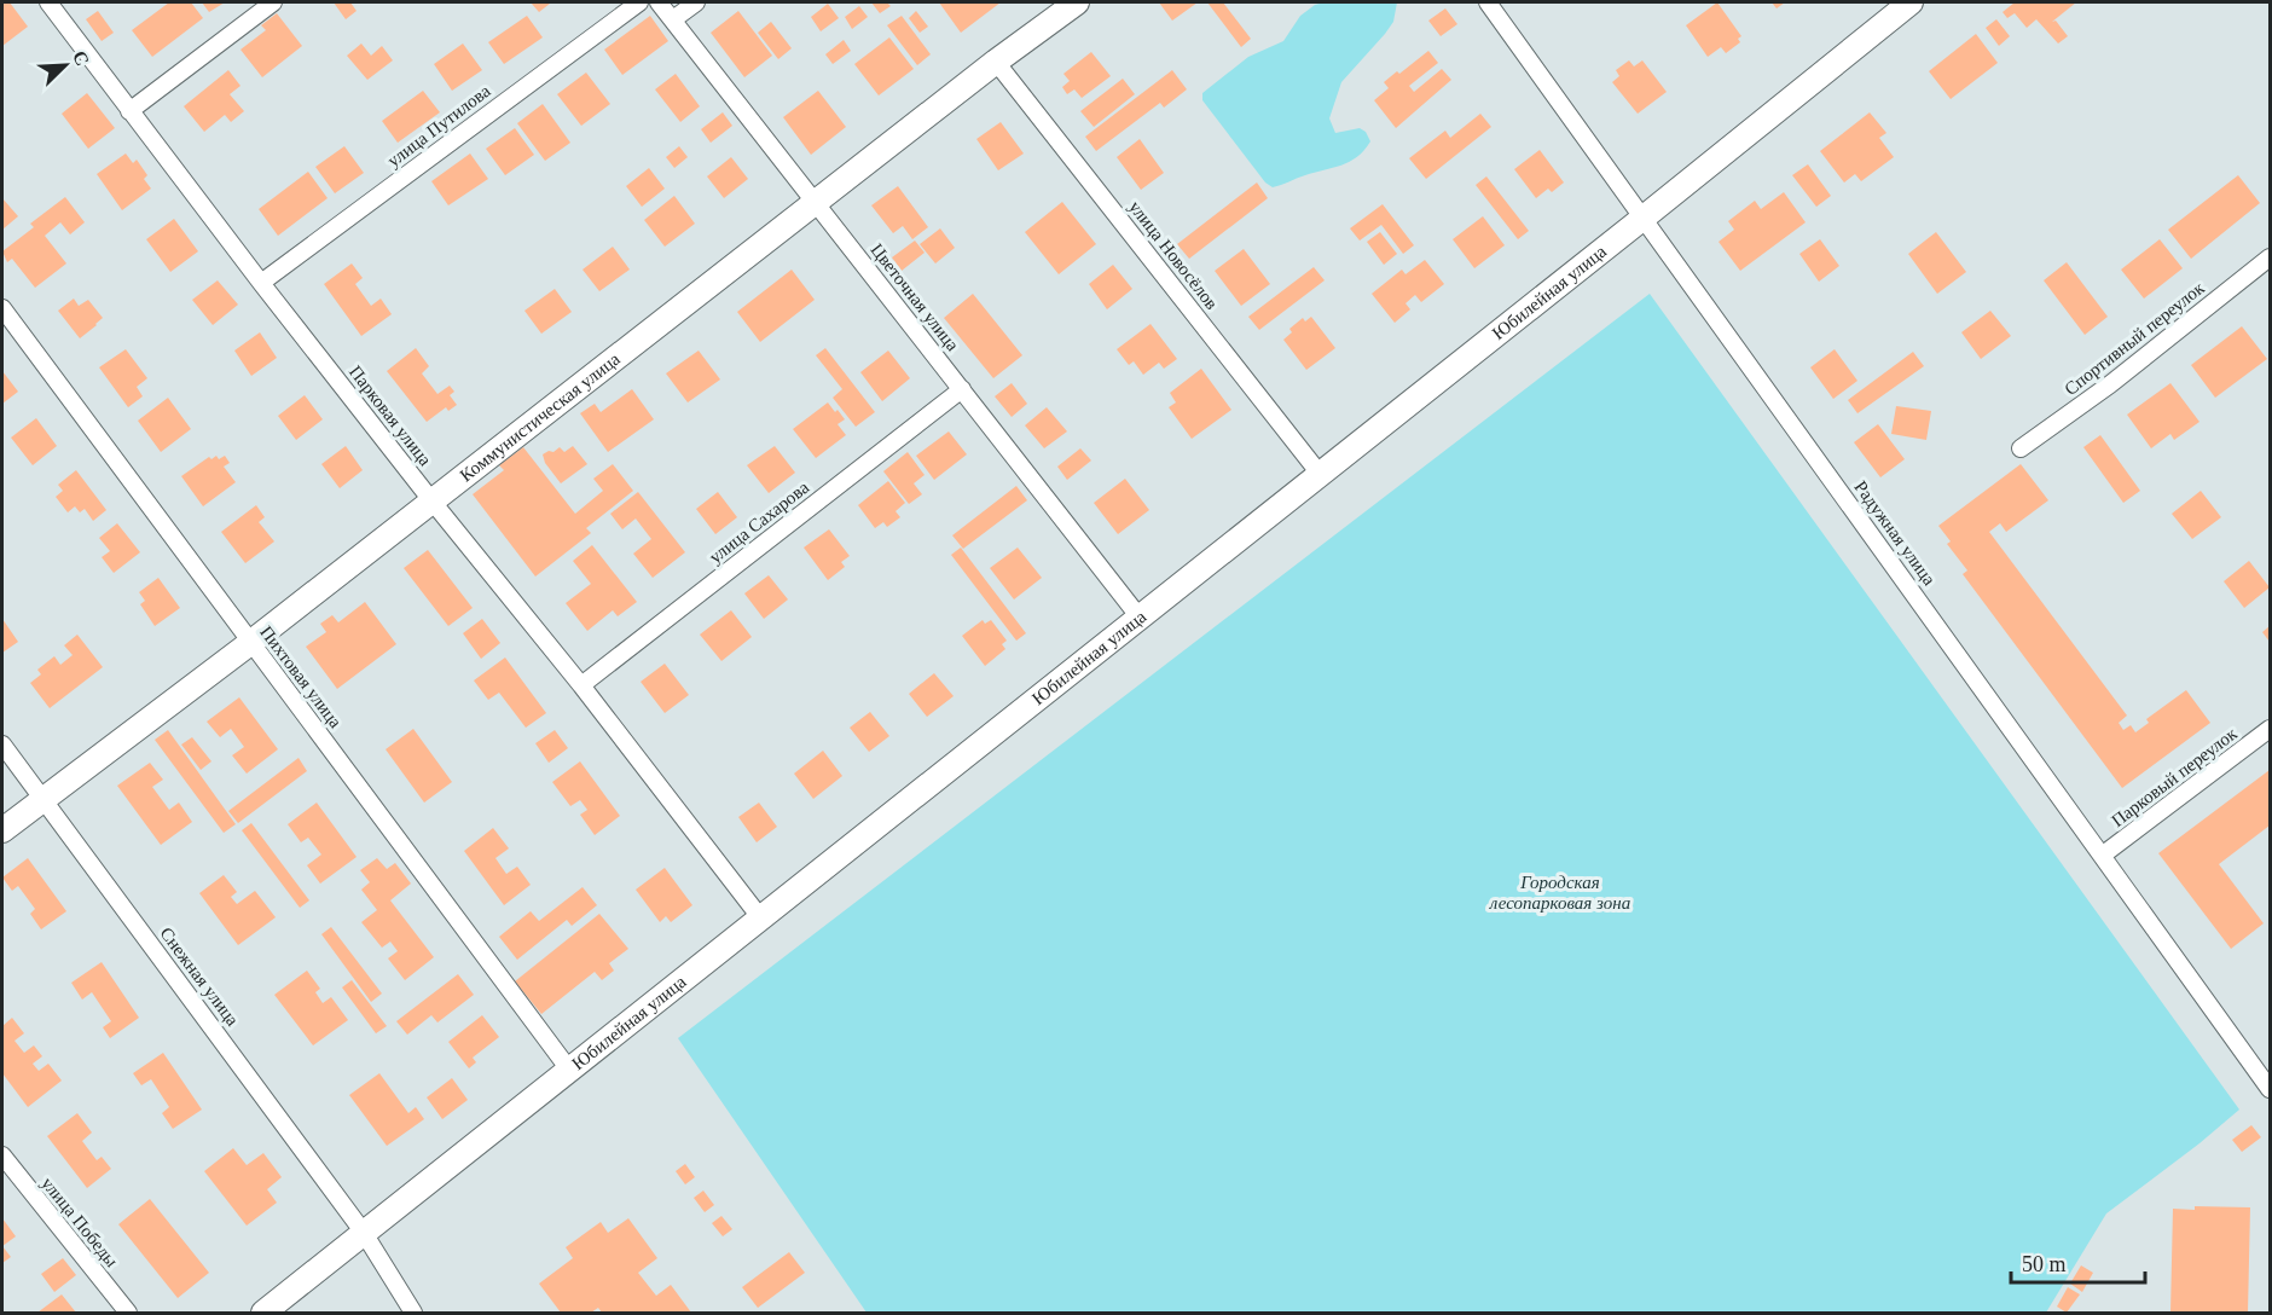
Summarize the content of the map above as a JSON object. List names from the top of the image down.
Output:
{
  "streets": {
    "street": [
      "улица Путилова",
      "улица Новосёлов",
      "Юбилейная улица",
      "Цветочная улица",
      "Спортивный переулок",
      "Парковая улица",
      "Коммунистическая улица",
      "улица Сахарова",
      "Радужная улица",
      "Пихтовая улица",
      "Парковый переулок",
      "Снежная улица",
      "улица Победы"
    ]
  },
  "crossings": [
    ["улица Путилова", "Парковая улица"],
    ["улица Новосёлов", "Юбилейная улица"],
    ["улица Новосёлов", "Коммунистическая улица"],
    ["Юбилейная улица", "Цветочная улица"],
    ["Юбилейная улица", "Парковая улица"],
    ["Юбилейная улица", "Радужная улица"],
    ["Юбилейная улица", "Пихтовая улица"],
    ["Юбилейная улица", "Снежная улица"],
    ["Цветочная улица", "Коммунистическая улица"],
    ["Цветочная улица", "улица Сахарова"],
    ["Парковая улица", "Коммунистическая улица"],
    ["Парковая улица", "улица Сахарова"],
    ["Коммунистическая улица", "Пихтовая улица"],
    ["Коммунистическая улица", "Снежная улица"],
    ["Радужная улица", "Парковый переулок"]
  ],
  "parks": ["Городская лесопарковая зона"],
  "scale_bar": "50 m",
  "north": "top right"
}
